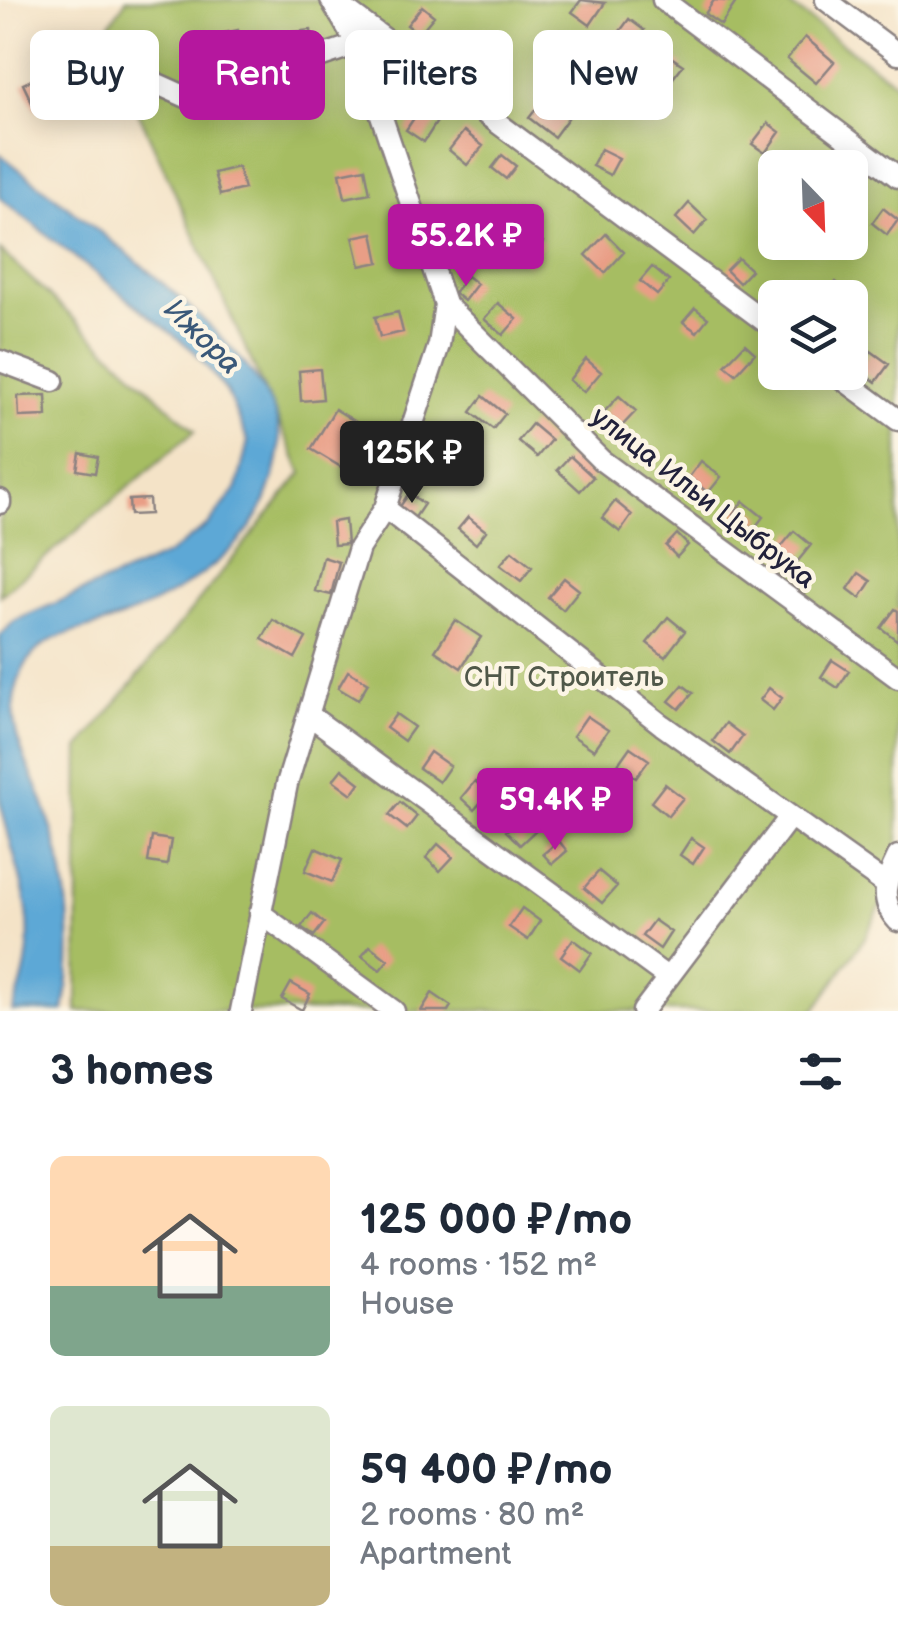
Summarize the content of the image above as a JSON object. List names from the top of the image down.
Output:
{
  "streets": {
    "street": ["улица Ильи Цыбрука"]
  },
  "water": ["Ижора"],
  "parks": ["СНТ Строитель"],
  "north": "bottom right",
  "page": {
    "chip": [
      "Buy",
      "Rent",
      "Filters",
      "New"
    ],
    "price": ["55.2K ₽", "125K ₽", "59.4K ₽"],
    "heading": "3 homes",
    "list": [
      {
        "name": "125 000 ₽/mo",
        "note": "4 rooms · 152 m² · House"
      },
      {
        "name": "59 400 ₽/mo",
        "note": "2 rooms · 80 m² · Apartment"
      }
    ]
  }
}
